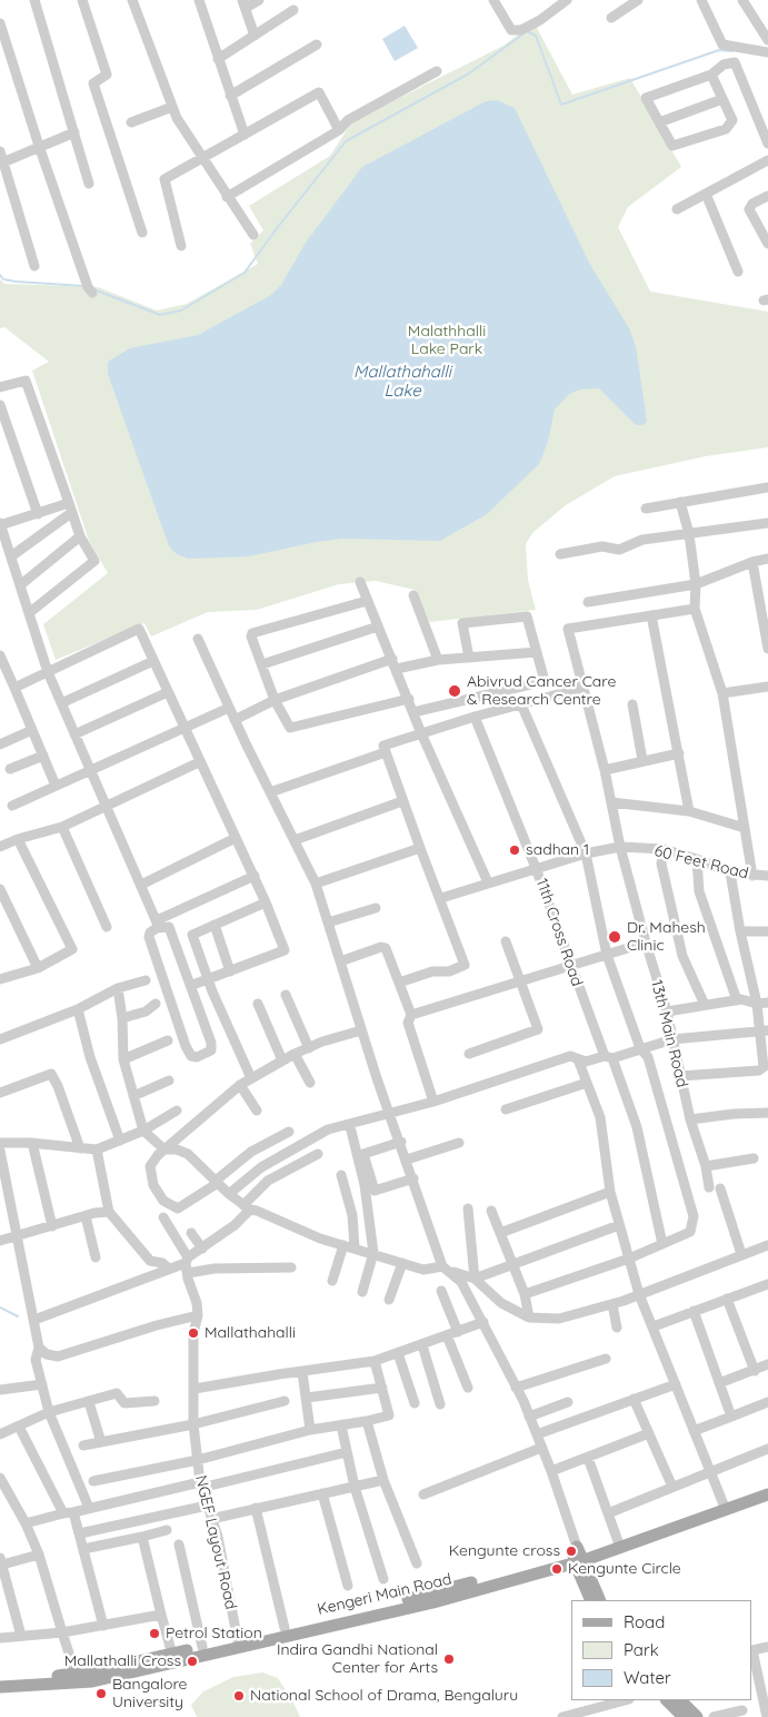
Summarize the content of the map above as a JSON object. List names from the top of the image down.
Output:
{
  "streets": {
    "main road": ["Kengeri Main Road"],
    "street": [
      "60 Feet Road",
      "11th Cross Road",
      "13th Main Road",
      "NGEF Layout Road"
    ]
  },
  "crossings": [
    ["60 Feet Road", "11th Cross Road"],
    ["60 Feet Road", "13th Main Road"],
    ["NGEF Layout Road", "Kengeri Main Road"]
  ],
  "water": ["Mallathahalli Lake"],
  "parks": ["Malathhalli Lake Park"],
  "places": [
    "Abivrud Cancer Care & Research Centre",
    "sadhan 1",
    "Dr. Mahesh Clinic",
    "Mallathahalli",
    "Kengunte cross",
    "Kengunte Circle",
    "Petrol Station",
    "Indira Gandhi National Center for Arts",
    "Mallathalli Cross",
    "Bangalore University",
    "National School of Drama, Bengaluru"
  ],
  "legend": ["Road", "Park", "Water"]
}
